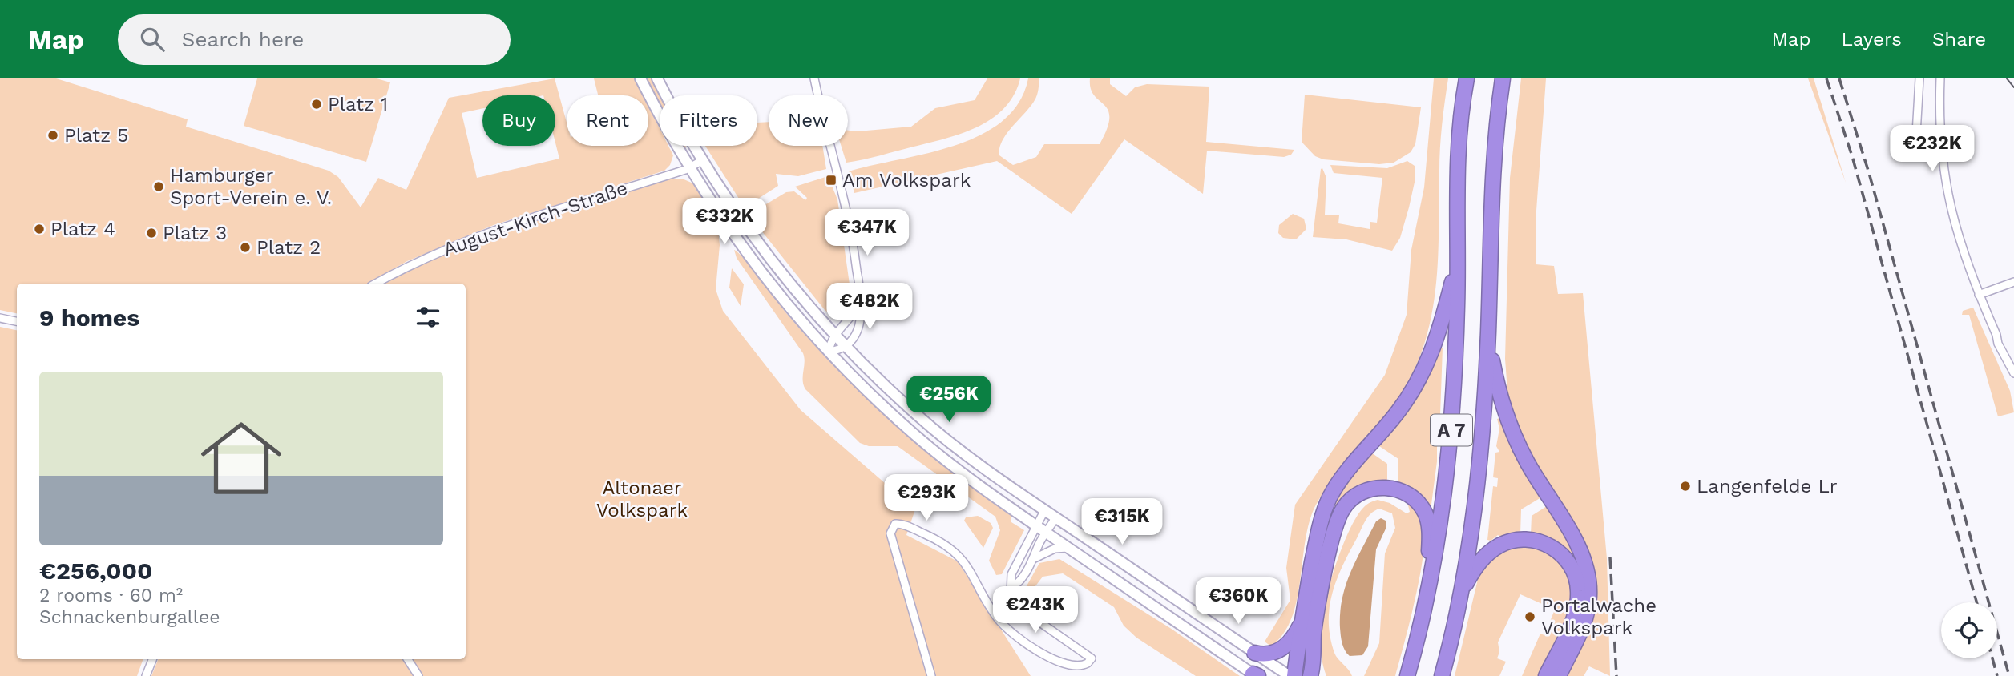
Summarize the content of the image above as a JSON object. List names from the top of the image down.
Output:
{
  "streets": {
    "highway": ["A 7"],
    "street": ["August-Kirch-Straße"]
  },
  "parks": ["Altonaer Volkspark"],
  "places": {
    "other": [
      "Platz 1",
      "Platz 5",
      "Hamburger Sport-Verein e. V.",
      "Platz 4",
      "Platz 3",
      "Platz 2",
      "Langenfelde Lr",
      "Portalwache Volkspark"
    ],
    "transit": ["Am Volkspark"]
  },
  "page": {
    "header": "Map",
    "search": "Search here",
    "nav": ["Map", "Layers", "Share"],
    "chip": [
      "Buy",
      "Rent",
      "Filters",
      "New"
    ],
    "price": [
      "€232K",
      "€332K",
      "€347K",
      "€482K",
      "€256K",
      "€293K",
      "€315K",
      "€360K",
      "€243K"
    ],
    "heading": "9 homes",
    "list": [
      {
        "name": "€256,000",
        "note": "2 rooms · 60 m² · Schnackenburgallee"
      }
    ]
  }
}
